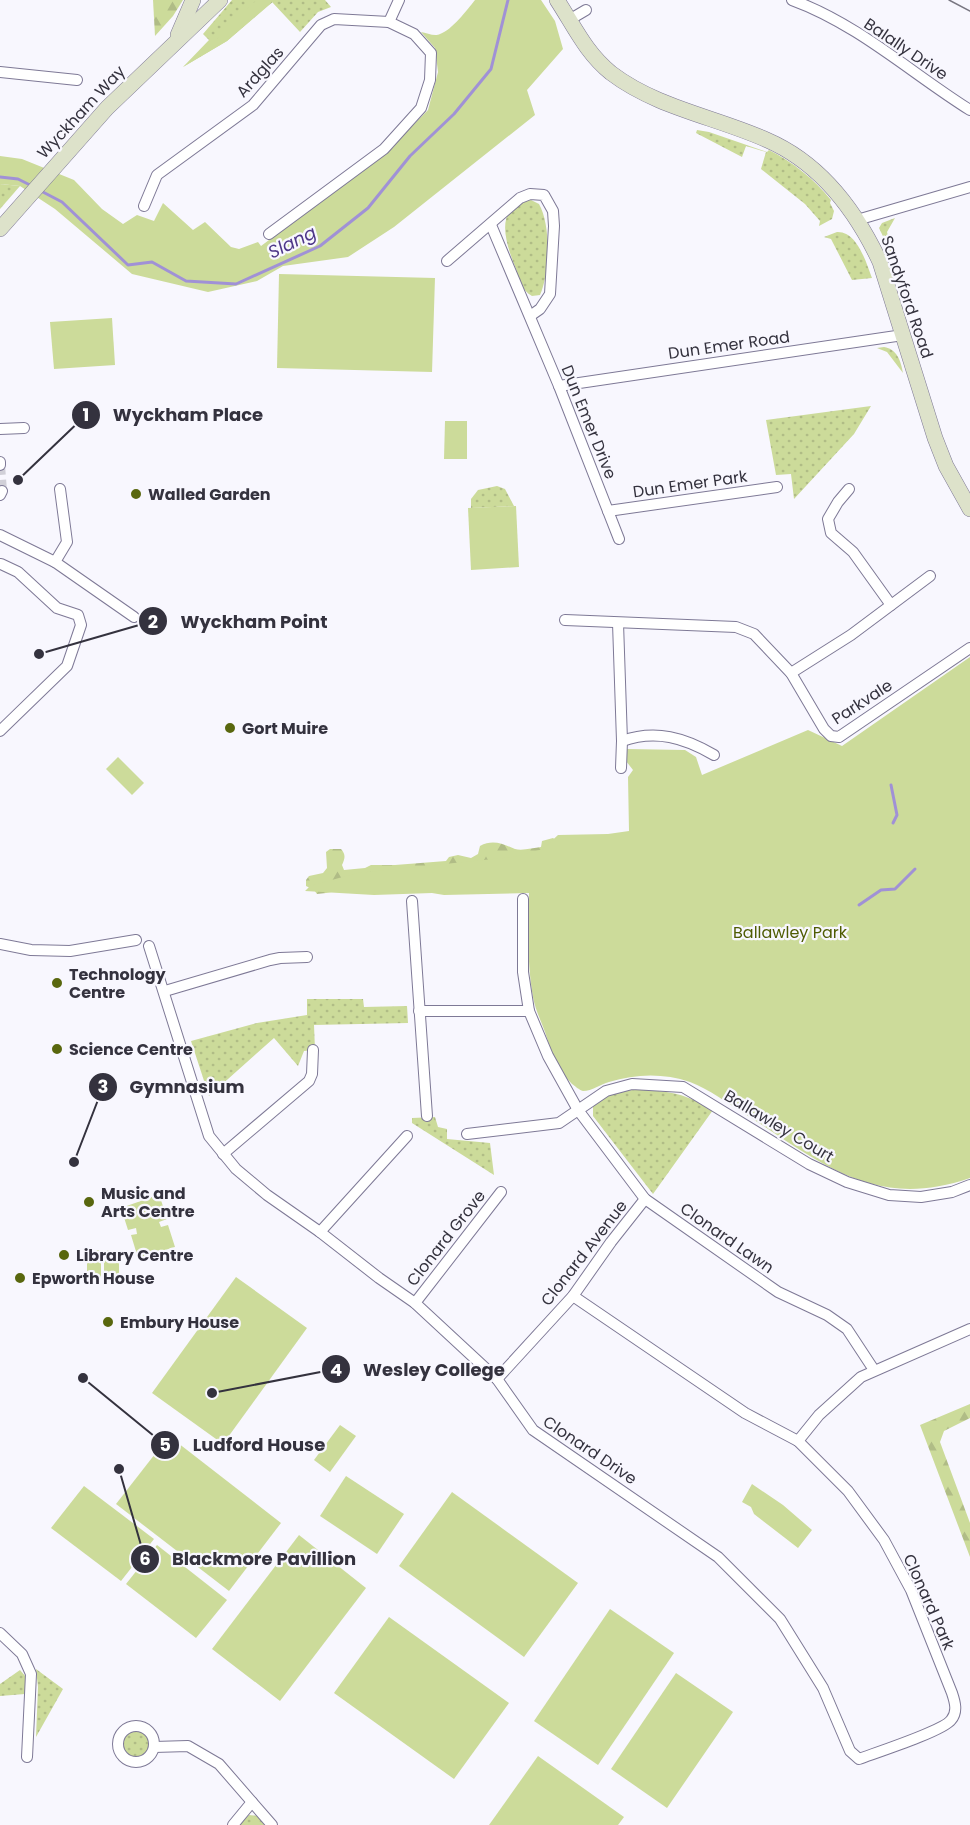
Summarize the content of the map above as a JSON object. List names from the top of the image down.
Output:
{
  "streets": {
    "main road": ["Wyckham Way", "Sandyford Road"],
    "street": [
      "Balally Drive",
      "Ardglas",
      "Dun Emer Road",
      "Dun Emer Drive",
      "Dun Emer Park",
      "Parkvale",
      "Ballawley Court",
      "Clonard Grove",
      "Clonard Lawn",
      "Clonard Avenue",
      "Clonard Drive",
      "Clonard Park"
    ]
  },
  "crossings": [
    ["Sandyford Road", "Dun Emer Road"],
    ["Dun Emer Road", "Dun Emer Drive"],
    ["Dun Emer Drive", "Dun Emer Park"],
    ["Ballawley Court", "Clonard Lawn"],
    ["Clonard Grove", "Clonard Drive"],
    ["Clonard Lawn", "Clonard Avenue"],
    ["Clonard Avenue", "Clonard Drive"],
    ["Clonard Avenue", "Clonard Park"],
    ["Clonard Drive", "Clonard Park"]
  ],
  "water": ["Slang"],
  "parks": ["Ballawley Park"],
  "places": [
    "Wyckham Place",
    "Walled Garden",
    "Wyckham Point",
    "Gort Muire",
    "Technology Centre",
    "Science Centre",
    "Gymnasium",
    "Music and Arts Centre",
    "Library Centre",
    "Epworth House",
    "Embury House",
    "Ludford House",
    "Wesley College",
    "Blackmore Pavillion"
  ]
}
